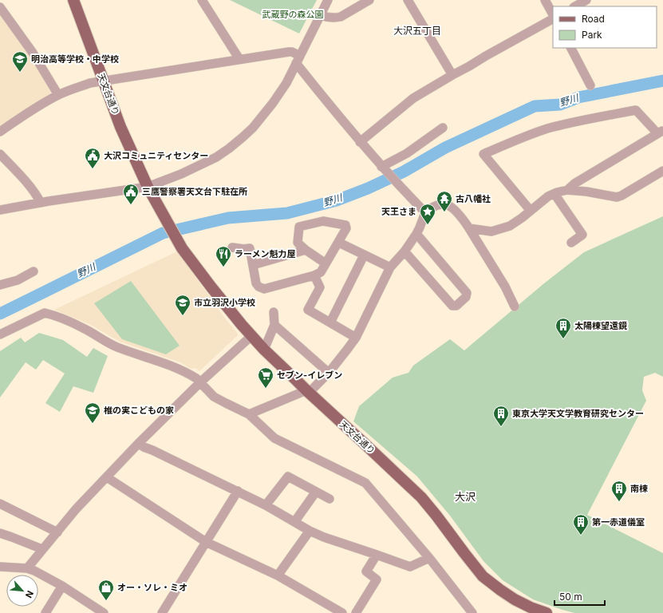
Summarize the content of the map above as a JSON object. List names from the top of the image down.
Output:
{
  "streets": {
    "main road": ["天文台通り"]
  },
  "districts": ["大沢五丁目", "大沢"],
  "water": ["野川"],
  "parks": ["武蔵野の森公園"],
  "places": {
    "school or university": ["明治高等学校・中学校", "市立羽沢小学校", "椎の実こどもの家"],
    "public building": ["大沢コミュニティセンター", "三鷹警察署天文台下駐在所"],
    "temple": ["古八幡社"],
    "place": ["天王さま"],
    "restaurant": ["ラーメン魁力屋"],
    "building": [
      "太陽棟望遠鏡",
      "東京大学天文学教育研究センター",
      "南棟",
      "第一赤道儀室"
    ],
    "supermarket": ["セブン-イレブン"],
    "shop": ["オー・ソレ・ミオ"]
  },
  "legend": ["Road", "Park"],
  "scale_bar": "50 m",
  "north": "bottom right"
}
